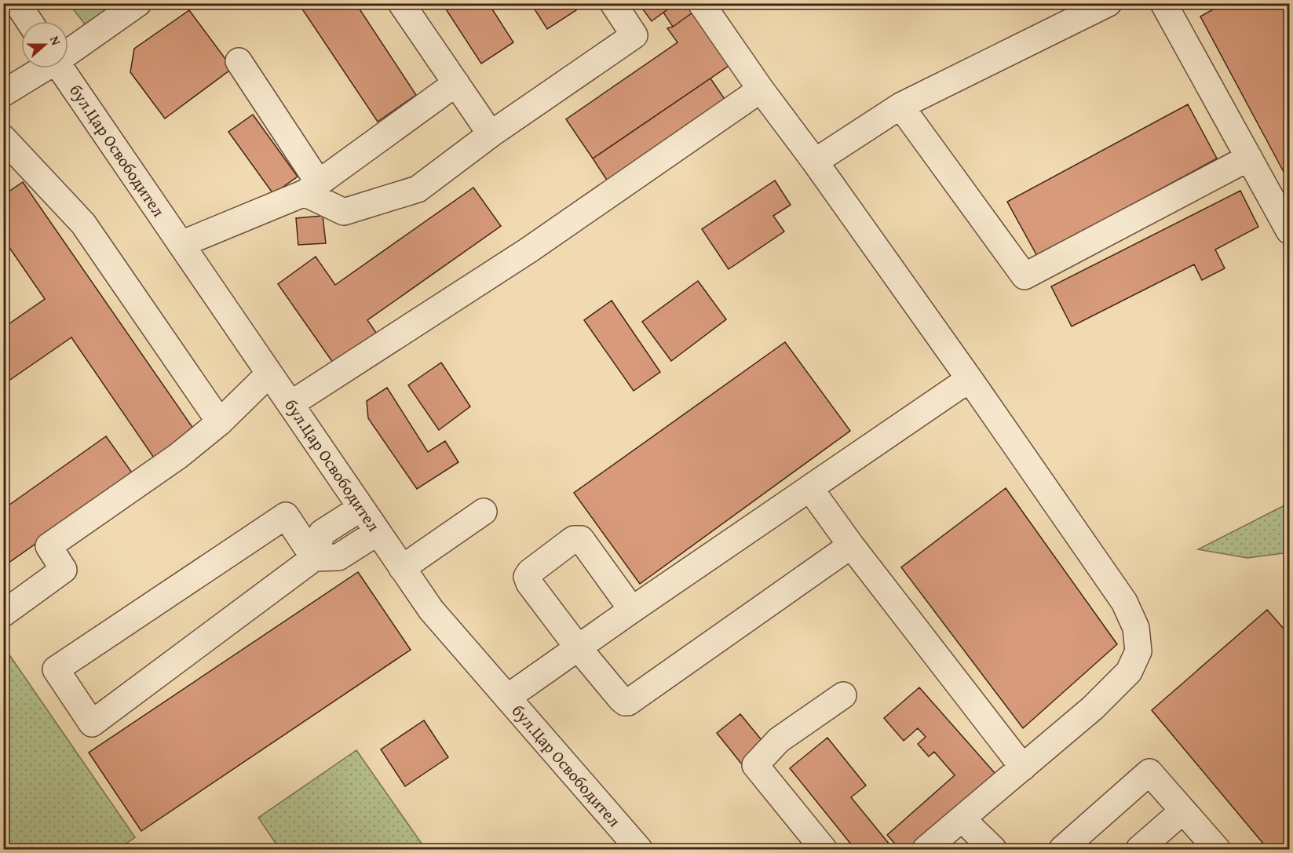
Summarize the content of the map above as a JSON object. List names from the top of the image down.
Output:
{
  "streets": {
    "street": ["бул.Цар Освободител"]
  },
  "north": "right"
}
